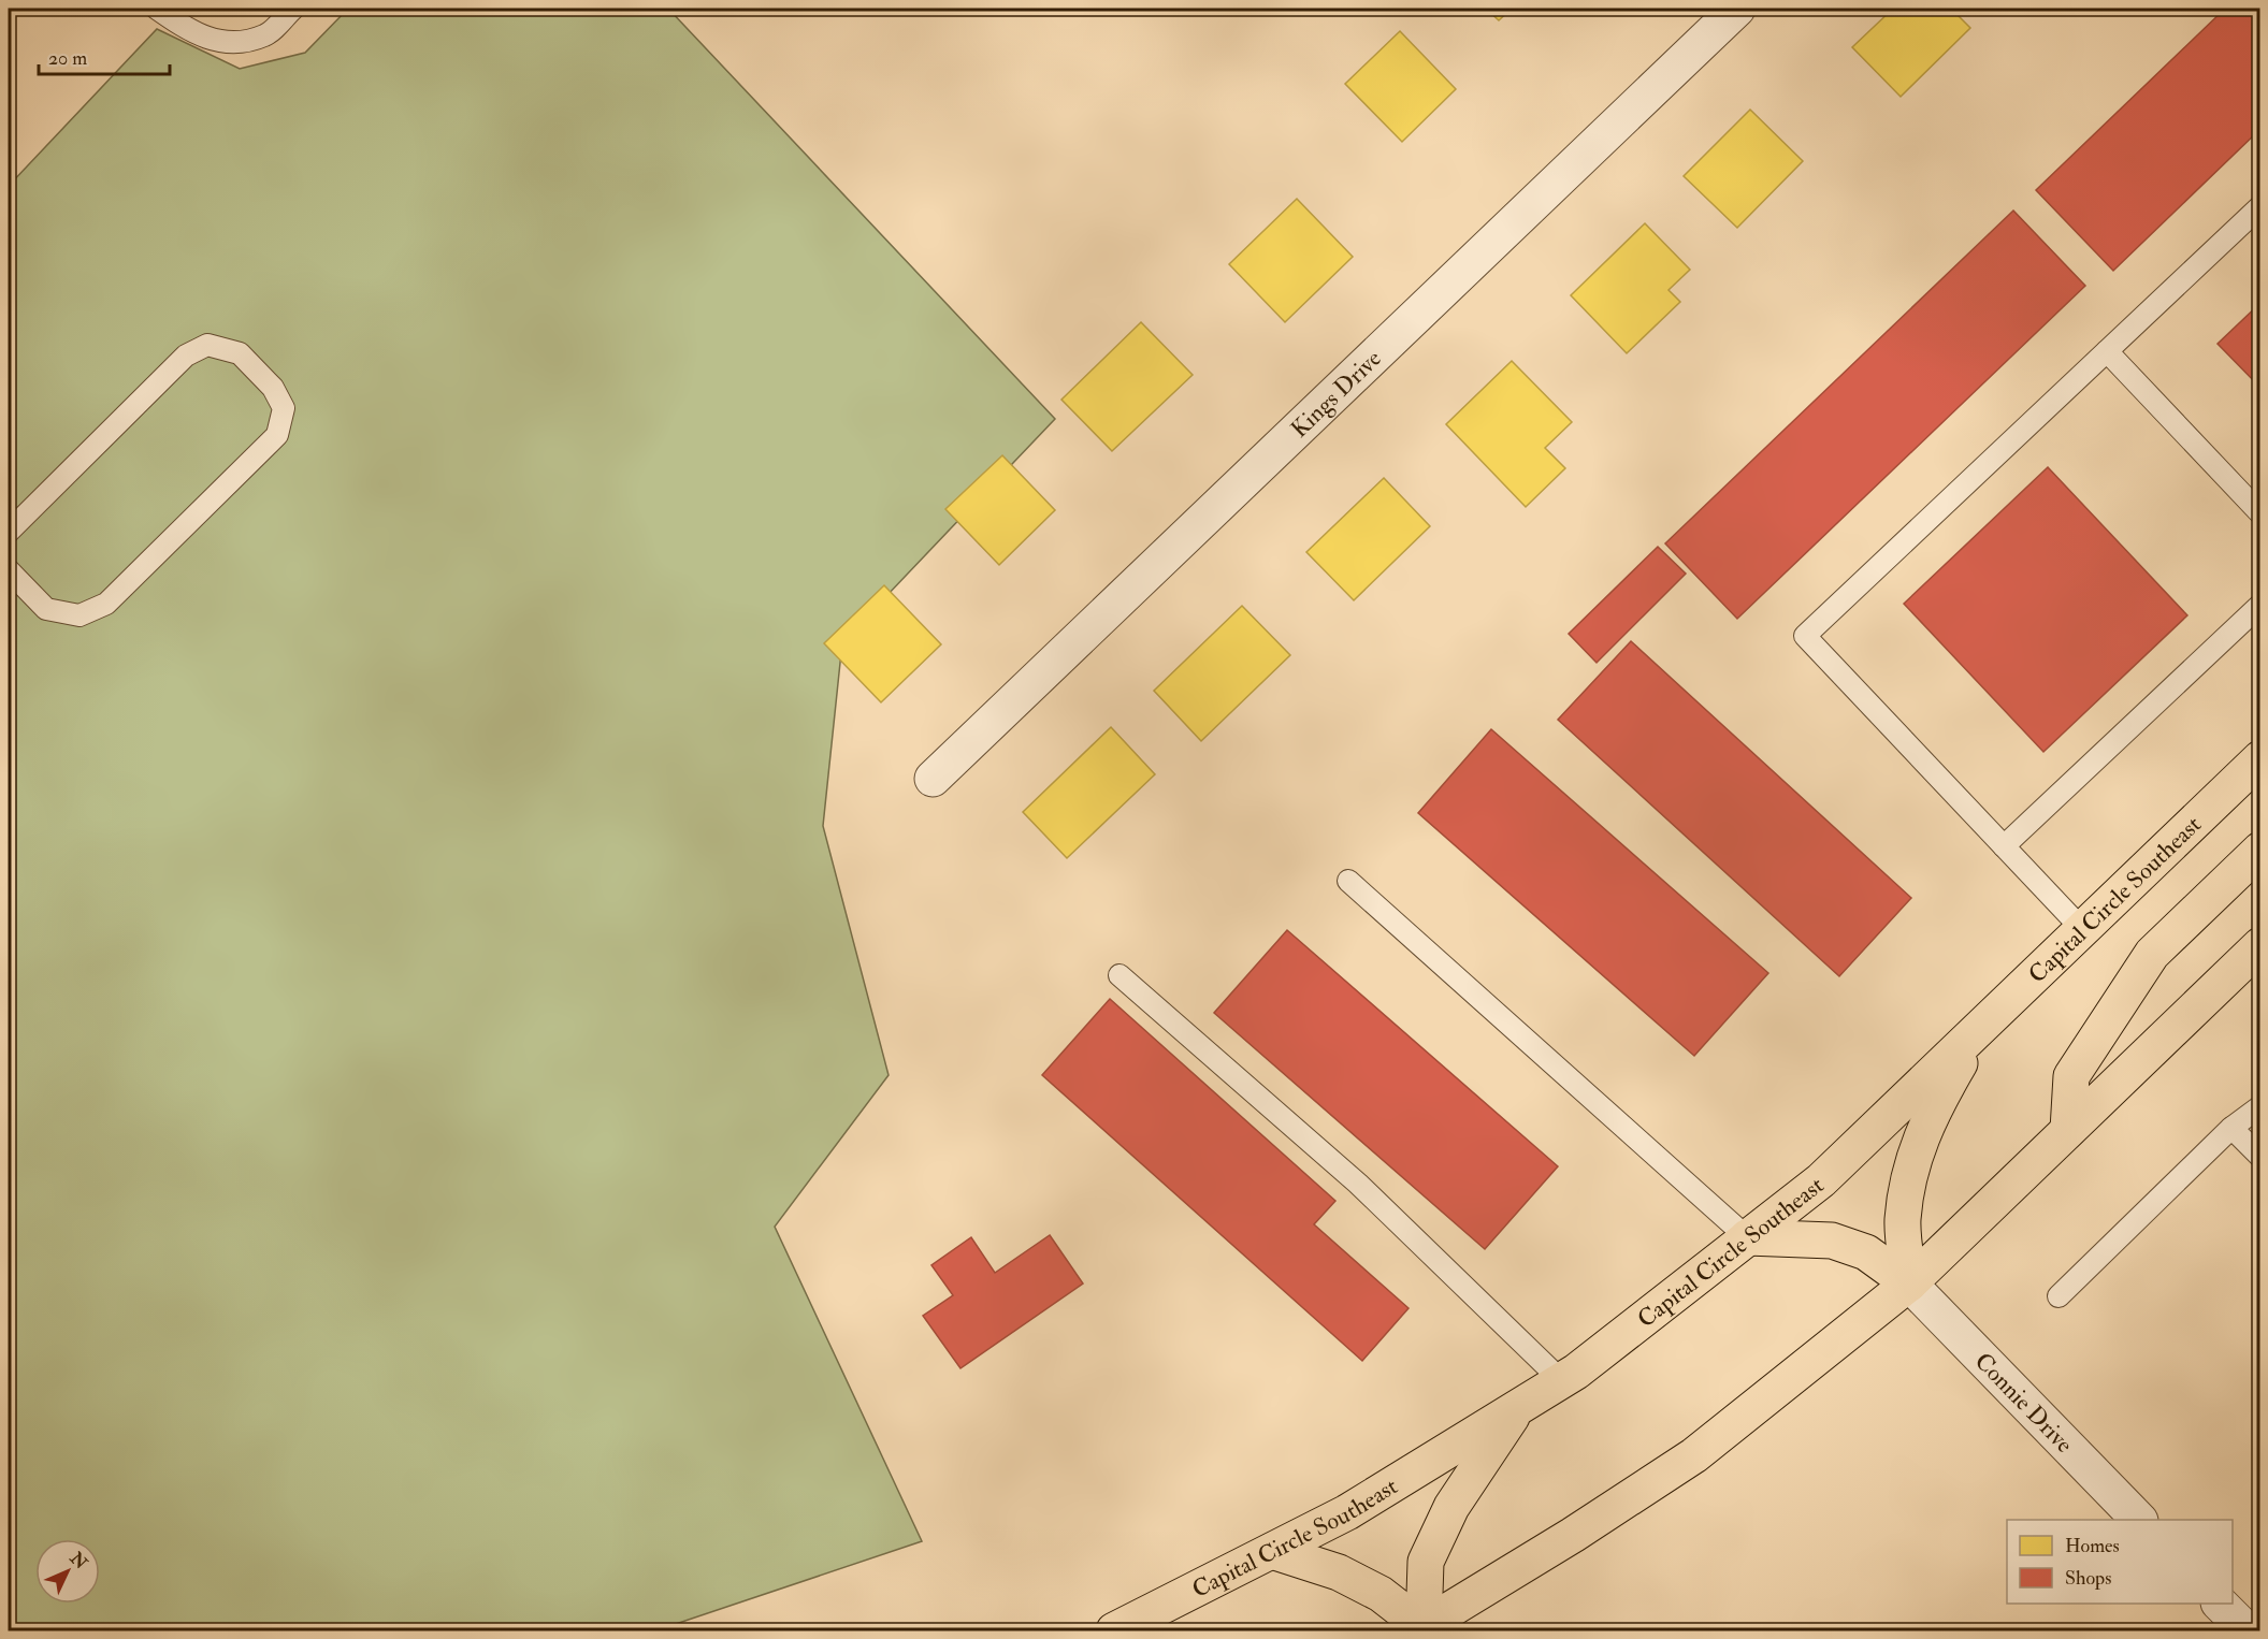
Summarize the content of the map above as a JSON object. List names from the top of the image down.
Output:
{
  "streets": {
    "main road": ["Capital Circle Southeast"],
    "street": ["Kings Drive", "Connie Drive"]
  },
  "legend": ["Homes", "Shops"],
  "scale_bar": "20 m",
  "north": "top right"
}
